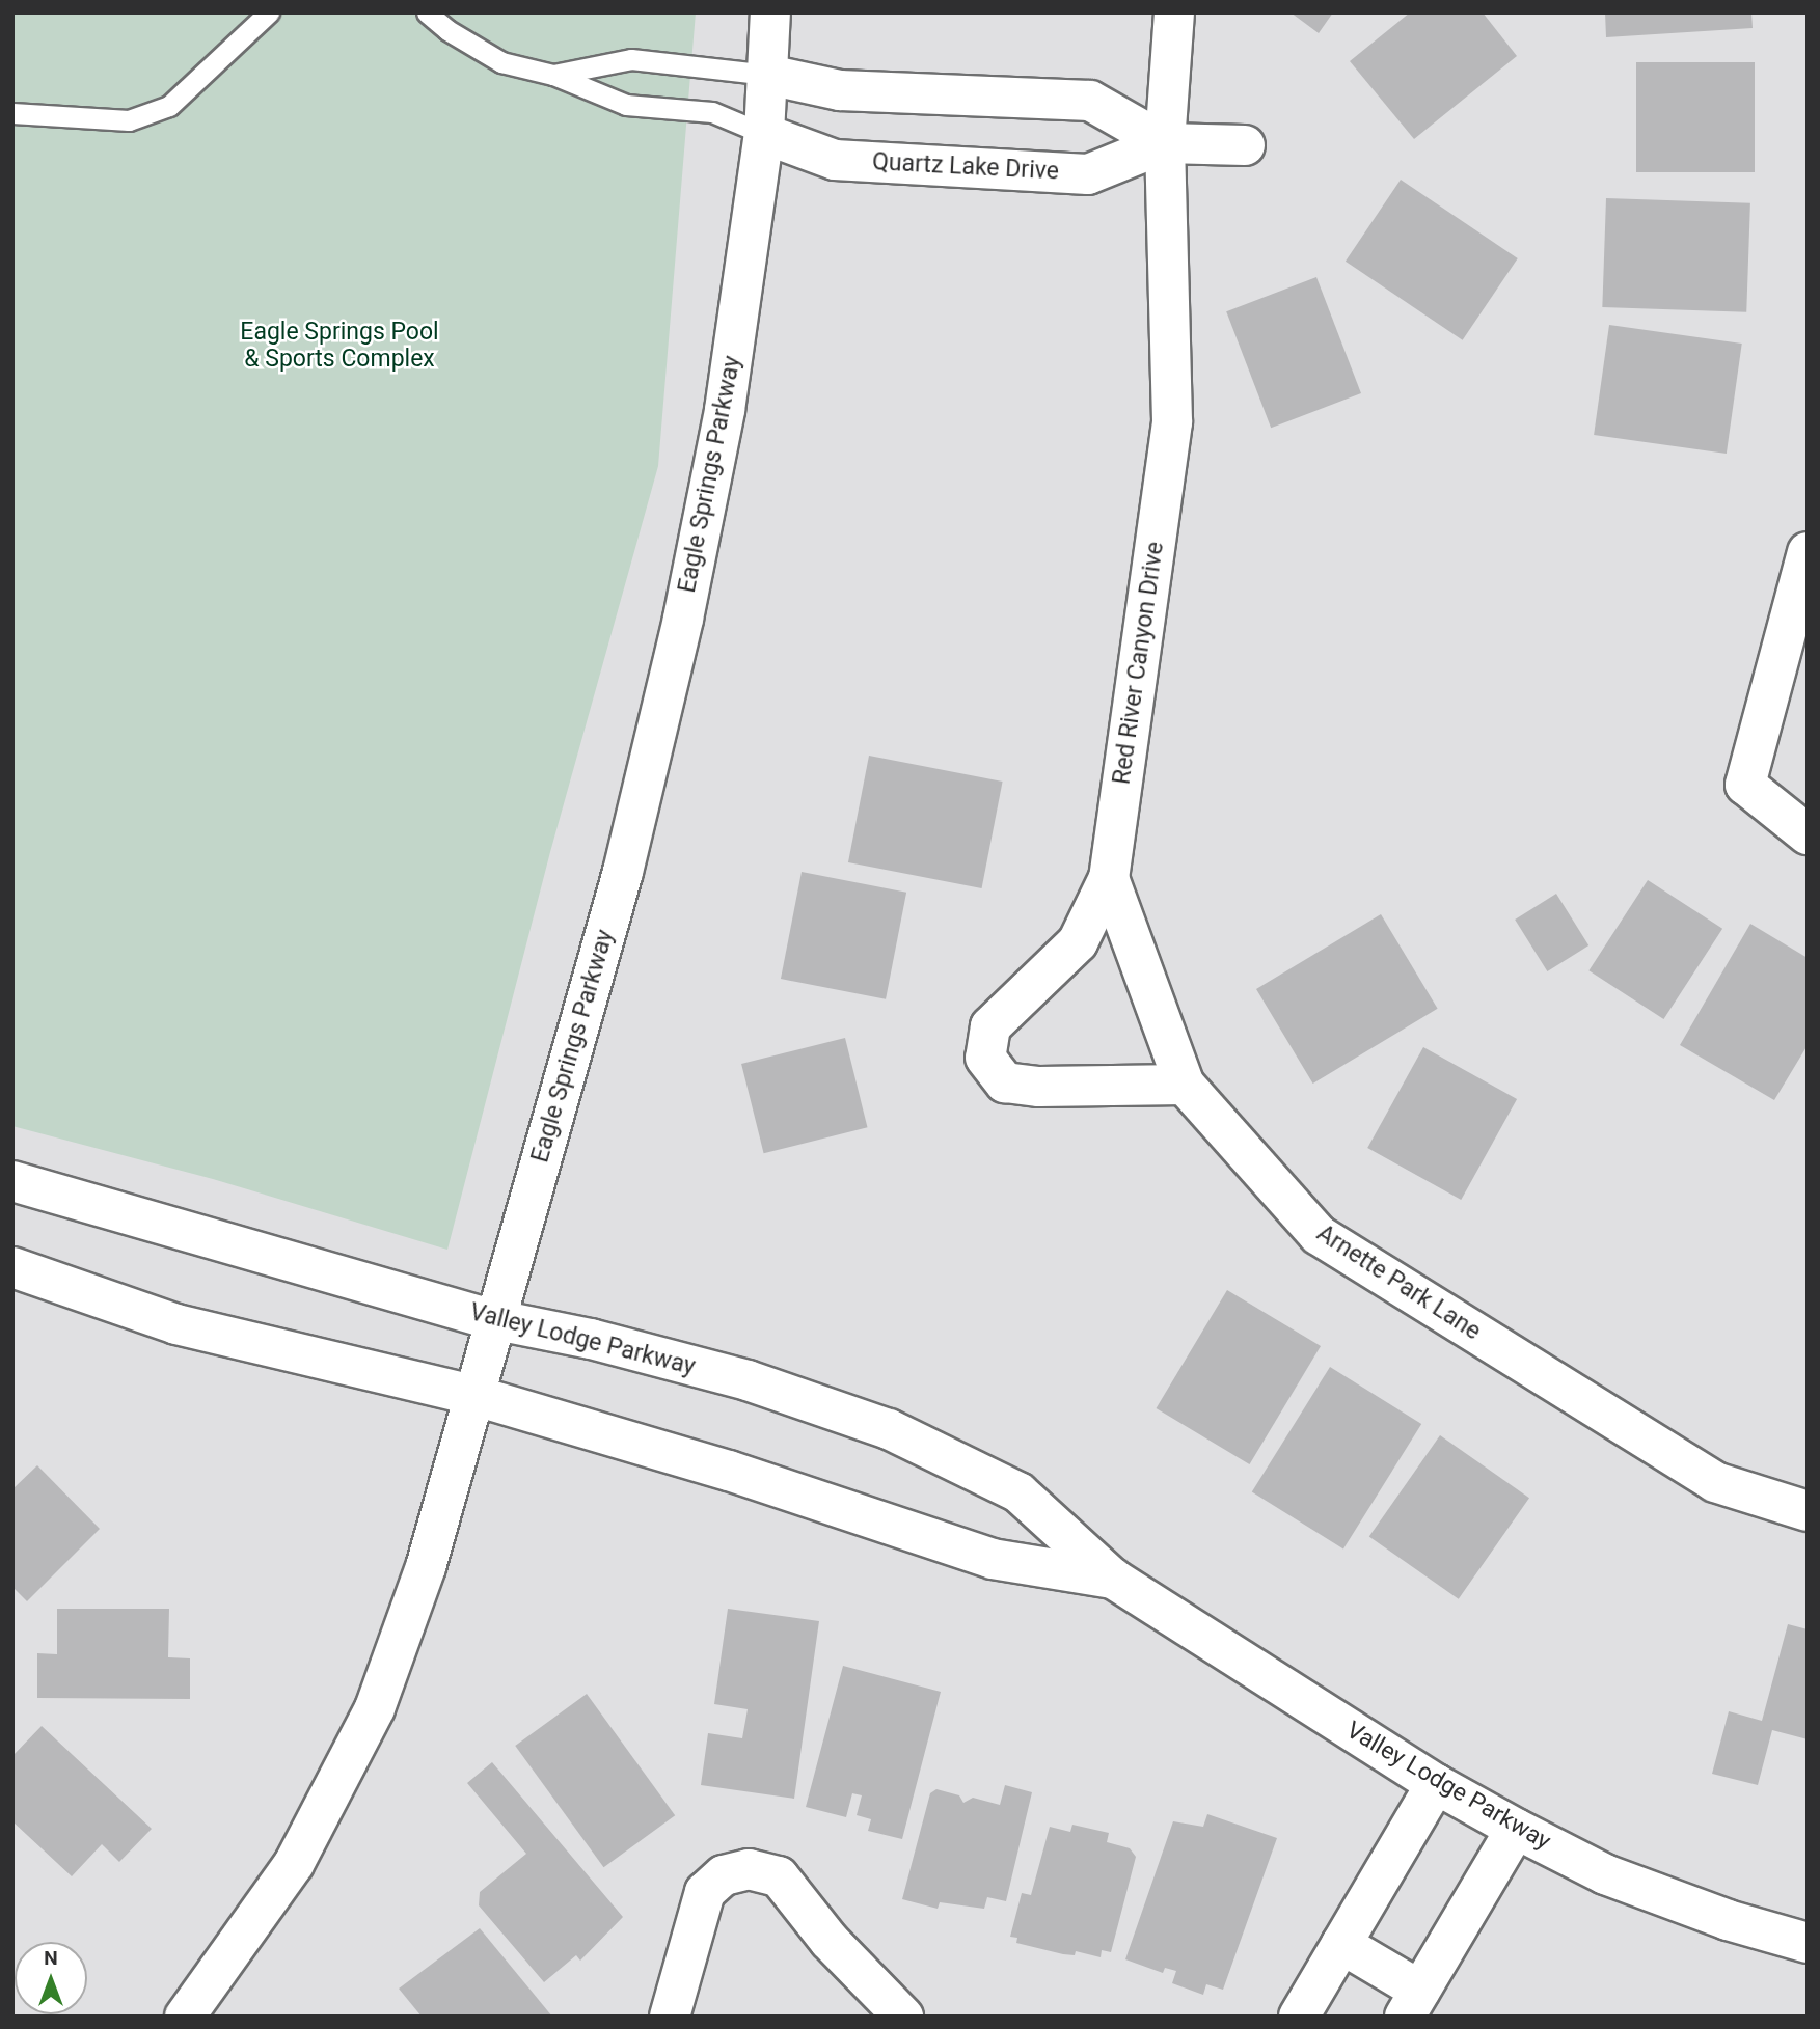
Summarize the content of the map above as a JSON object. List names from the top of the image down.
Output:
{
  "streets": {
    "street": [
      "Quartz Lake Drive",
      "Eagle Springs Parkway",
      "Red River Canyon Drive",
      "Arnette Park Lane",
      "Valley Lodge Parkway"
    ]
  },
  "crossings": [
    ["Quartz Lake Drive", "Eagle Springs Parkway"],
    ["Quartz Lake Drive", "Red River Canyon Drive"],
    ["Eagle Springs Parkway", "Valley Lodge Parkway"],
    ["Red River Canyon Drive", "Arnette Park Lane"]
  ],
  "parks": ["Eagle Springs Pool & Sports Complex"],
  "north": "top"
}
